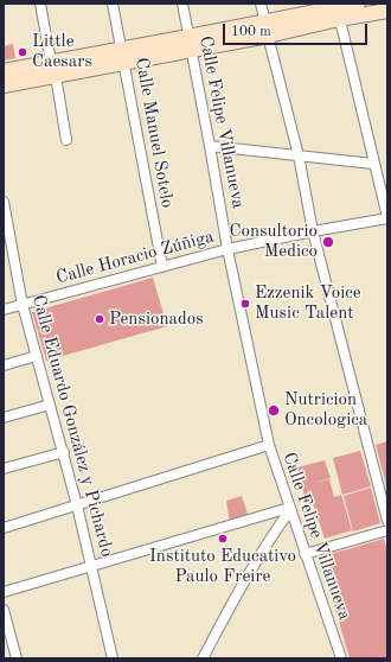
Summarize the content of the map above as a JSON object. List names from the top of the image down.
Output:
{
  "streets": {
    "street": [
      "Calle Felipe Villanueva",
      "Calle Manuel Sotelo",
      "Calle Horacio Zúñiga",
      "Calle Eduardo González y Pichardo"
    ]
  },
  "crossings": [
    ["Calle Felipe Villanueva", "Calle Horacio Zúñiga"],
    ["Calle Manuel Sotelo", "Calle Horacio Zúñiga"],
    ["Calle Horacio Zúñiga", "Calle Eduardo González y Pichardo"]
  ],
  "places": [
    "Little Caesars",
    "Consultorio Medico",
    "Ezzenik Voice Music Talent",
    "Pensionados",
    "Nutricion Oncologica",
    "Instituto Educativo Paulo Freire"
  ],
  "scale_bar": "100 m"
}
